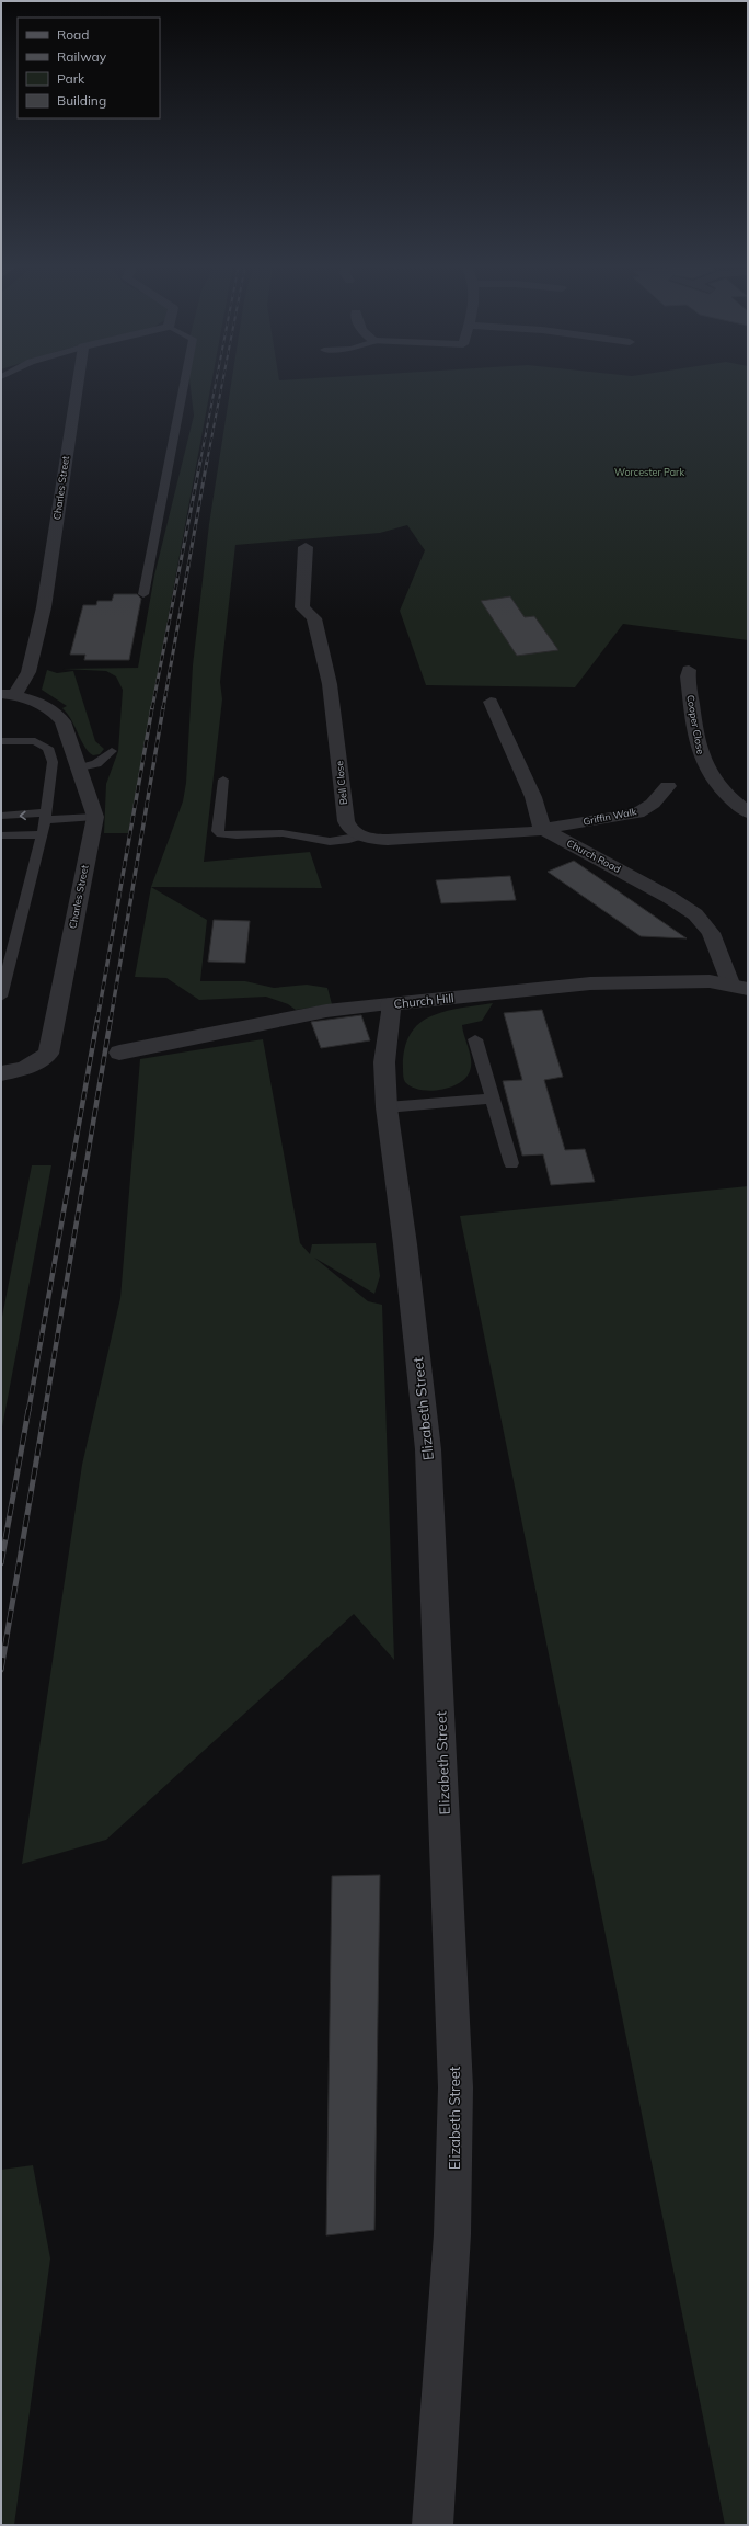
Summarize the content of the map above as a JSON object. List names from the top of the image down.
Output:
{
  "streets": {
    "street": [
      "Charles Street",
      "Cooper Close",
      "Bell Close",
      "Griffin Walk",
      "Church Road",
      "Church Hill",
      "Elizabeth Street"
    ]
  },
  "crossings": [
    ["Bell Close", "Griffin Walk"],
    ["Bell Close", "Church Road"],
    ["Griffin Walk", "Church Road"],
    ["Church Road", "Church Hill"],
    ["Church Hill", "Elizabeth Street"]
  ],
  "parks": ["Worcester Park"],
  "legend": [
    "Road",
    "Railway",
    "Park",
    "Building"
  ]
}
